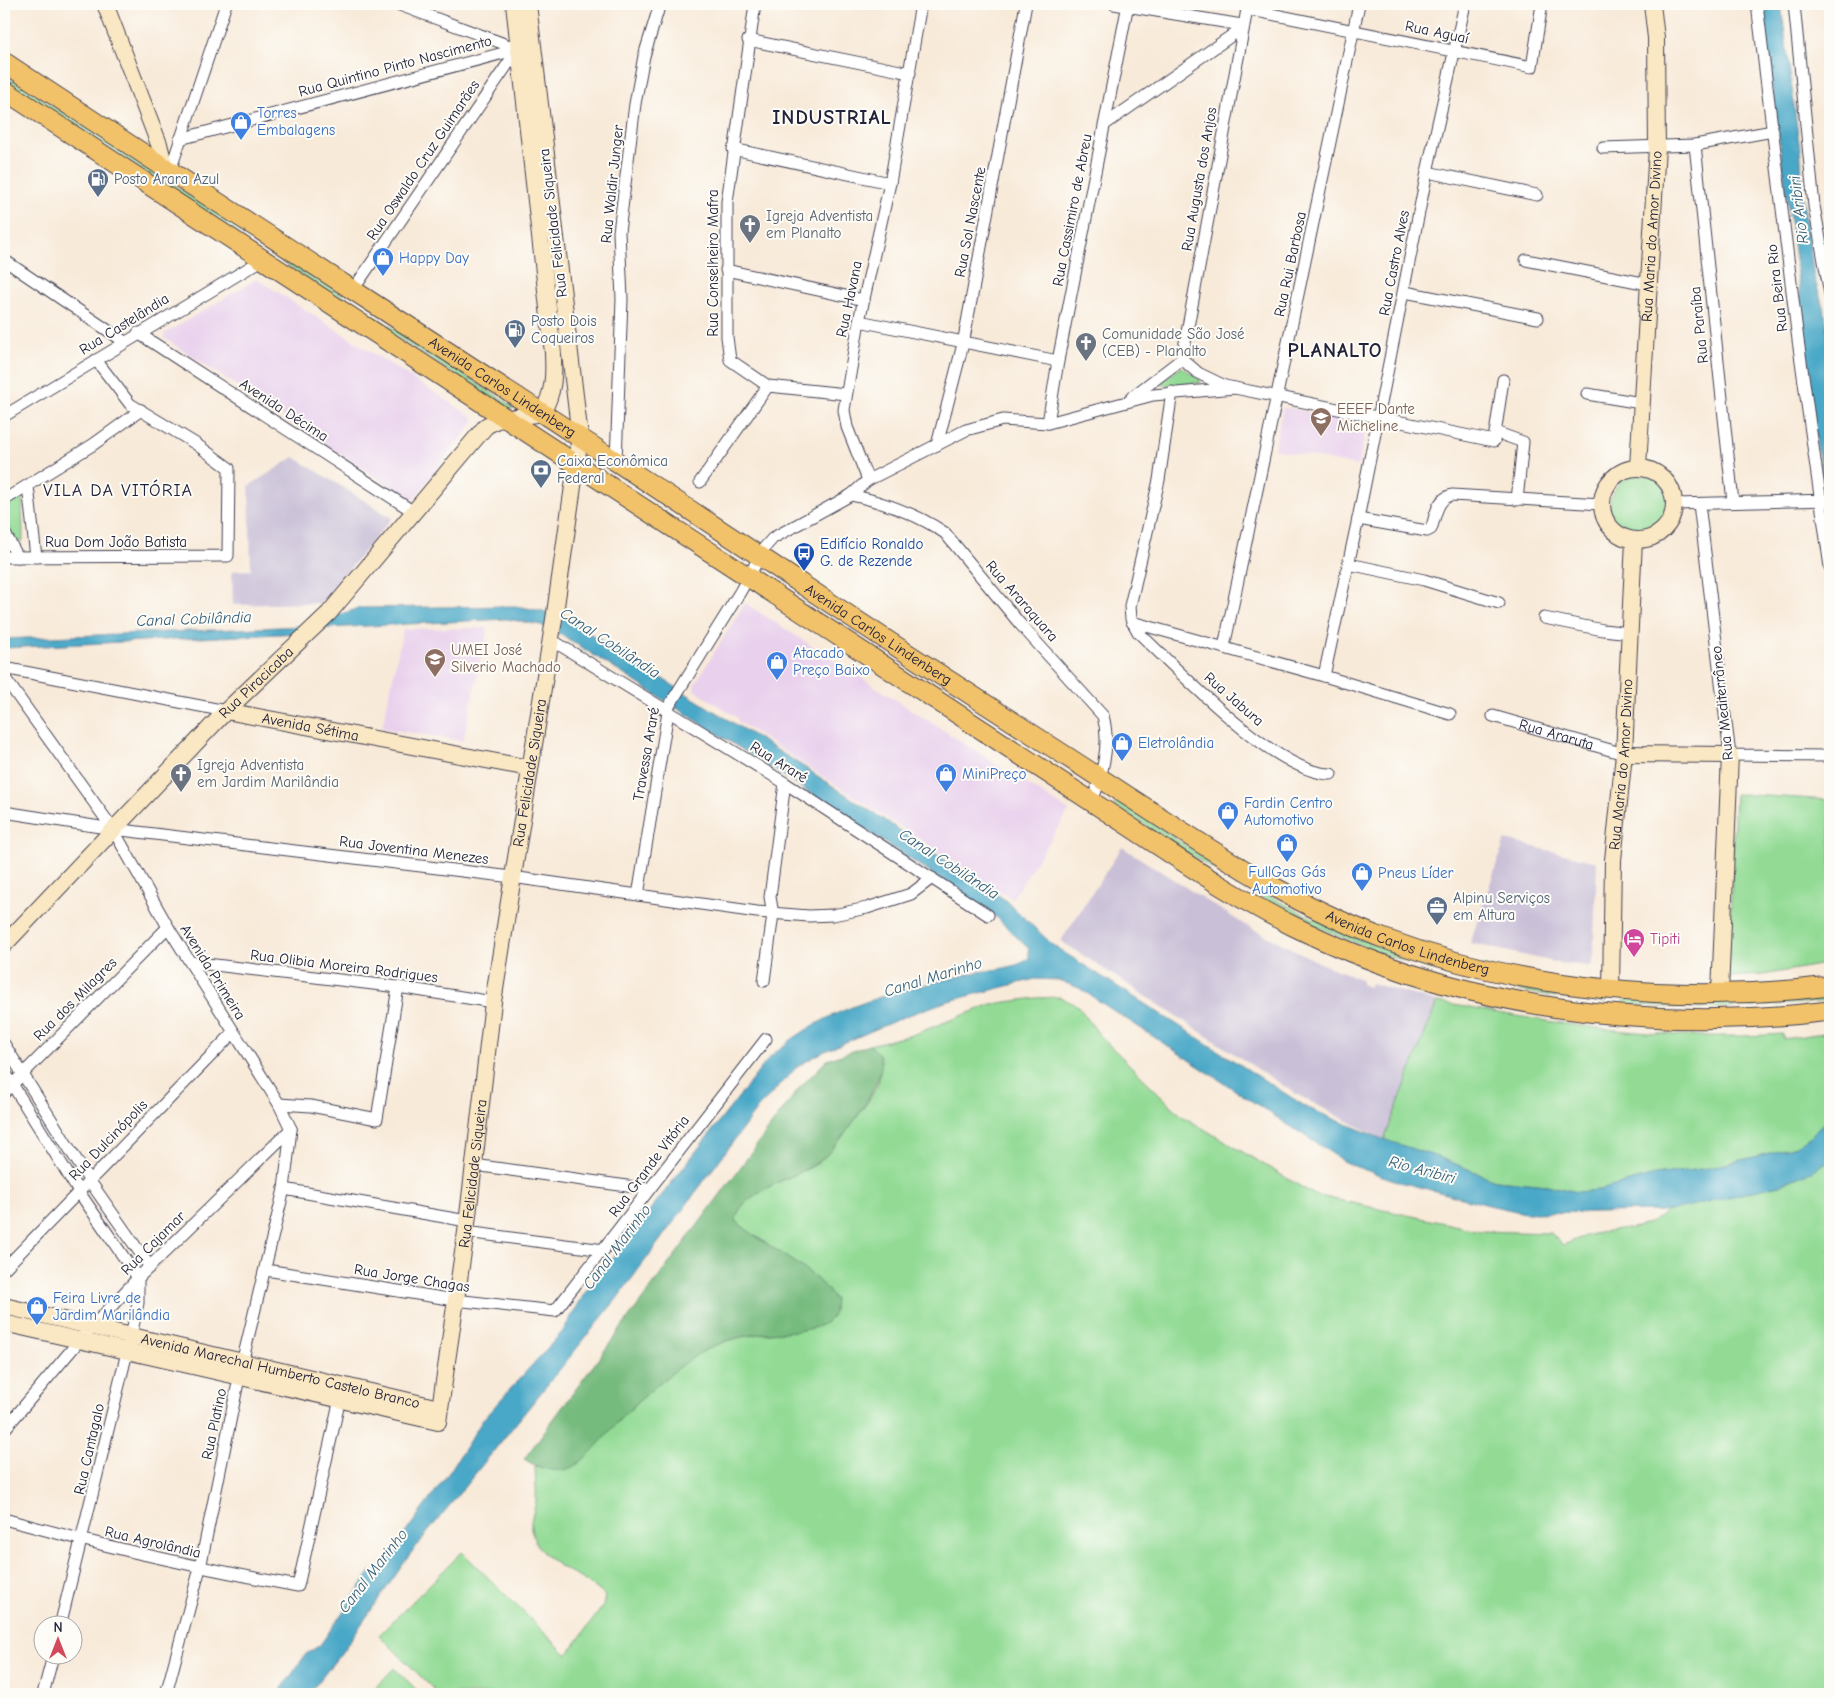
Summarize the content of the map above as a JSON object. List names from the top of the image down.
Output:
{
  "streets": {
    "main road": ["Avenida Carlos Lindenberg"],
    "street": [
      "Rua Aguaí",
      "Rua Quintino Pinto Nascimento",
      "Rua Oswaldo Cruz Guimarães",
      "Rua Augusta dos Anjos",
      "Rua Waldir Junger",
      "Rua Cassimiro de Abreu",
      "Rua Sol Nascente",
      "Rua Felicidade Siqueira",
      "Rua Maria do Amor Divino",
      "Rua Conselheiro Mafra",
      "Rua Castro Alves",
      "Rua Rui Barbosa",
      "Rua Beira Rio",
      "Rua Havana",
      "Rua Castelândia",
      "Rua Paraíba",
      "Avenida Décima",
      "Rua Dom João Batista",
      "Rua Araraquara",
      "Rua Piracicaba",
      "Rua Jabura",
      "Rua Mediterrâneo",
      "Avenida Sétima",
      "Rua Araruta",
      "Travessa Araré",
      "Rua Araré",
      "Rua Joventina Menezes",
      "Rua Olibia Moreira Rodrigues",
      "Avenida Primeira",
      "Rua dos Milagres",
      "Rua Dulcinópolis",
      "Rua Grande Vitória",
      "Rua Cajamar",
      "Rua Jorge Chagas",
      "Avenida Marechal Humberto Castelo Branco",
      "Rua Platino",
      "Rua Cantagalo",
      "Rua Agrolândia"
    ]
  },
  "crossings": [
    ["Rua Aguaí", "Rua Augusta dos Anjos"],
    ["Rua Aguaí", "Rua Castro Alves"],
    ["Rua Aguaí", "Rua Rui Barbosa"],
    ["Rua Quintino Pinto Nascimento", "Rua Oswaldo Cruz Guimarães"],
    ["Rua Quintino Pinto Nascimento", "Rua Felicidade Siqueira"],
    ["Rua Oswaldo Cruz Guimarães", "Rua Felicidade Siqueira"],
    ["Rua Oswaldo Cruz Guimarães", "Avenida Carlos Lindenberg"],
    ["Rua Waldir Junger", "Avenida Carlos Lindenberg"],
    ["Rua Cassimiro de Abreu", "Travessa Araré"],
    ["Rua Sol Nascente", "Travessa Araré"],
    ["Rua Felicidade Siqueira", "Avenida Carlos Lindenberg"],
    ["Rua Felicidade Siqueira", "Avenida Sétima"],
    ["Rua Felicidade Siqueira", "Rua Araré"],
    ["Rua Felicidade Siqueira", "Rua Joventina Menezes"],
    ["Rua Felicidade Siqueira", "Rua Olibia Moreira Rodrigues"],
    ["Rua Felicidade Siqueira", "Rua Jorge Chagas"],
    ["Rua Felicidade Siqueira", "Avenida Marechal Humberto Castelo Branco"],
    ["Rua Maria do Amor Divino", "Avenida Carlos Lindenberg"],
    ["Rua Maria do Amor Divino", "Rua Araruta"],
    ["Rua Havana", "Travessa Araré"],
    ["Rua Castelândia", "Avenida Carlos Lindenberg"],
    ["Rua Castelândia", "Avenida Décima"],
    ["Avenida Carlos Lindenberg", "Rua Araraquara"],
    ["Avenida Carlos Lindenberg", "Rua Piracicaba"],
    ["Avenida Carlos Lindenberg", "Rua Mediterrâneo"],
    ["Avenida Carlos Lindenberg", "Travessa Araré"],
    ["Avenida Décima", "Rua Piracicaba"],
    ["Rua Araraquara", "Travessa Araré"],
    ["Rua Piracicaba", "Avenida Sétima"],
    ["Rua Piracicaba", "Rua Joventina Menezes"],
    ["Rua Piracicaba", "Avenida Primeira"],
    ["Rua Mediterrâneo", "Rua Araruta"],
    ["Travessa Araré", "Rua Araré"],
    ["Travessa Araré", "Rua Joventina Menezes"],
    ["Rua Araré", "Rua Joventina Menezes"],
    ["Rua Joventina Menezes", "Avenida Primeira"],
    ["Rua Olibia Moreira Rodrigues", "Avenida Primeira"],
    ["Avenida Primeira", "Rua dos Milagres"],
    ["Avenida Primeira", "Rua Dulcinópolis"],
    ["Avenida Primeira", "Rua Cajamar"],
    ["Avenida Primeira", "Rua Platino"],
    ["Rua Grande Vitória", "Rua Jorge Chagas"],
    ["Rua Cajamar", "Avenida Marechal Humberto Castelo Branco"],
    ["Rua Cajamar", "Rua Platino"],
    ["Rua Cajamar", "Rua Cantagalo"],
    ["Rua Jorge Chagas", "Rua Platino"],
    ["Avenida Marechal Humberto Castelo Branco", "Rua Platino"],
    ["Avenida Marechal Humberto Castelo Branco", "Rua Cantagalo"],
    ["Avenida Marechal Humberto Castelo Branco", "Rua Agrolândia"],
    ["Rua Platino", "Rua Agrolândia"],
    ["Rua Cantagalo", "Rua Agrolândia"]
  ],
  "districts": ["INDUSTRIAL", "PLANALTO", "VILA DA VITÓRIA"],
  "water": ["Rio Aribiri", "Canal Cobilândia", "Canal Marinho"],
  "places": {
    "shop": [
      "Torres Embalagens",
      "Happy Day",
      "Atacado Preço Baixo",
      "Eletrolândia",
      "MiniPreço",
      "Fardin Centro Automotivo",
      "FullGas Gás Automotivo",
      "Pneus Líder",
      "Feira Livre de Jardim Marilândia"
    ],
    "fuel station": ["Posto Arara Azul", "Posto Dois Coqueiros"],
    "church": ["Igreja Adventista em Planalto", "Comunidade São José (CEB) - Planalto", "Igreja Adventista em Jardim Marilândia"],
    "school or university": ["EEEF Dante Micheline", "UMEI José Silverio Machado"],
    "bank": ["Caixa Econômica Federal"],
    "bus stop": ["Edifício Ronaldo G. de Rezende"],
    "office": ["Alpinu Serviços em Altura"],
    "hotel": ["Tipiti"]
  },
  "north": "top"
}
